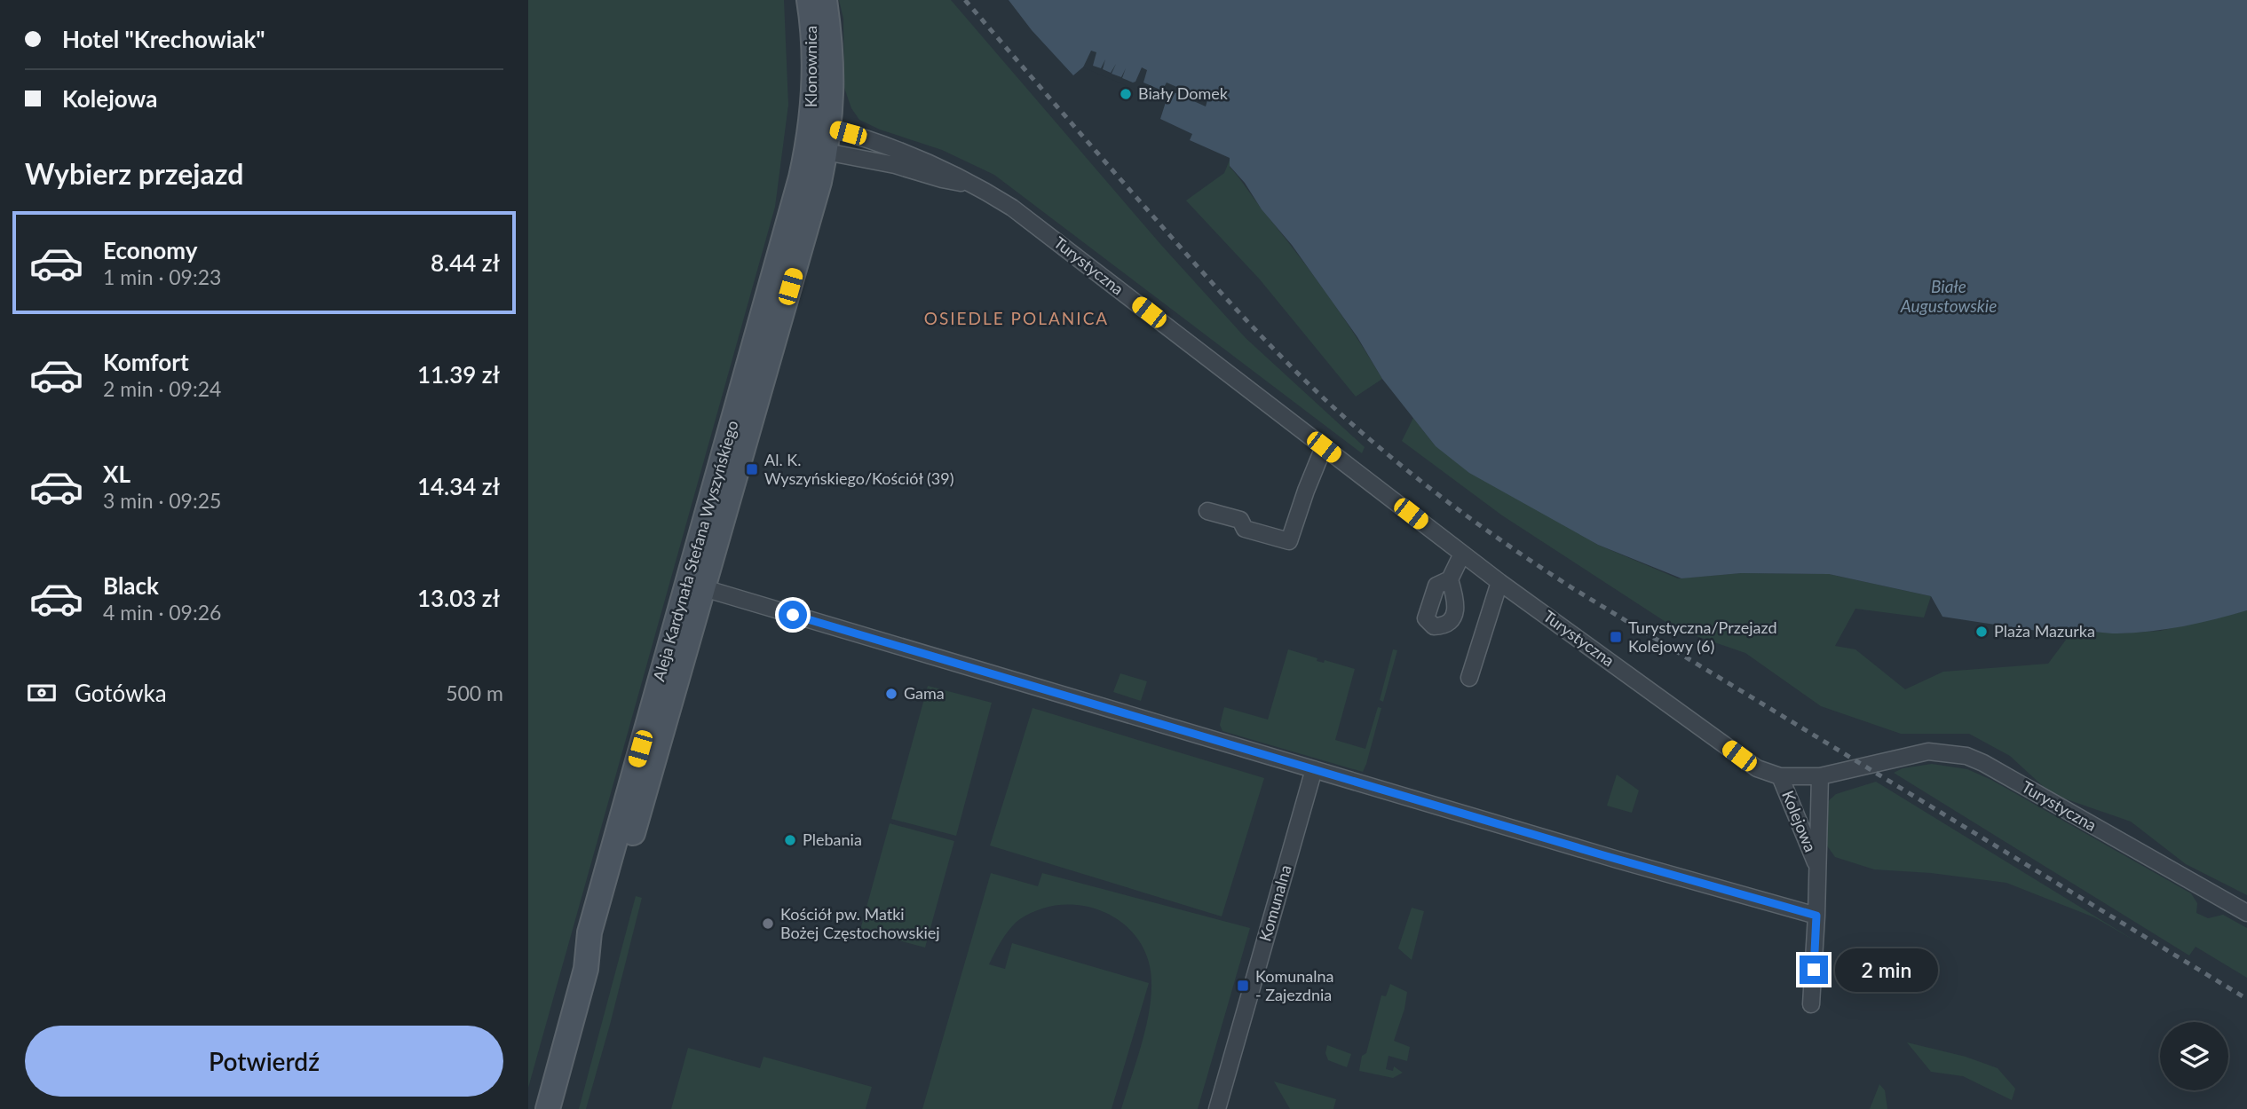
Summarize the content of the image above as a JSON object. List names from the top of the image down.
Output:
{
  "streets": {
    "main road": ["Klonownica", "Aleja Kardynała Stefana Wyszyńskiego"],
    "street": ["Turystyczna", "Kolejowa", "Komunalna"]
  },
  "crossings": [
    ["Klonownica", "Turystyczna"],
    ["Klonownica", "Aleja Kardynała Stefana Wyszyńskiego"],
    ["Turystyczna", "Aleja Kardynała Stefana Wyszyńskiego"],
    ["Turystyczna", "Kolejowa"]
  ],
  "districts": ["OSIEDLE POLANICA"],
  "water": ["Białe Augustowskie"],
  "places": {
    "other": [
      "Biały Domek",
      "Plaża Mazurka",
      "Gama",
      "Plebania",
      "Kościół pw. Matki Bożej Częstochowskiej"
    ],
    "transit": ["Al. K. Wyszyńskiego/Kościół (39)", "Turystyczna/Przejazd Kolejowy (6)", "Komunalna - Zajezdnia"]
  },
  "page": {
    "banner": ["Hotel \"Krechowiak\"", "Kolejowa"],
    "heading": "Wybierz przejazd",
    "list": [
      {
        "name": "Economy",
        "note": "1 min · 09:23",
        "value": "8.44 zł"
      },
      {
        "name": "Komfort",
        "note": "2 min · 09:24",
        "value": "11.39 zł"
      },
      {
        "name": "XL",
        "note": "3 min · 09:25",
        "value": "14.34 zł"
      },
      {
        "name": "Black",
        "note": "4 min · 09:26",
        "value": "13.03 zł"
      }
    ],
    "pay": ["Gotówka", "500 m"],
    "bubble": "2 min",
    "buttons": "Potwierdź"
  }
}
